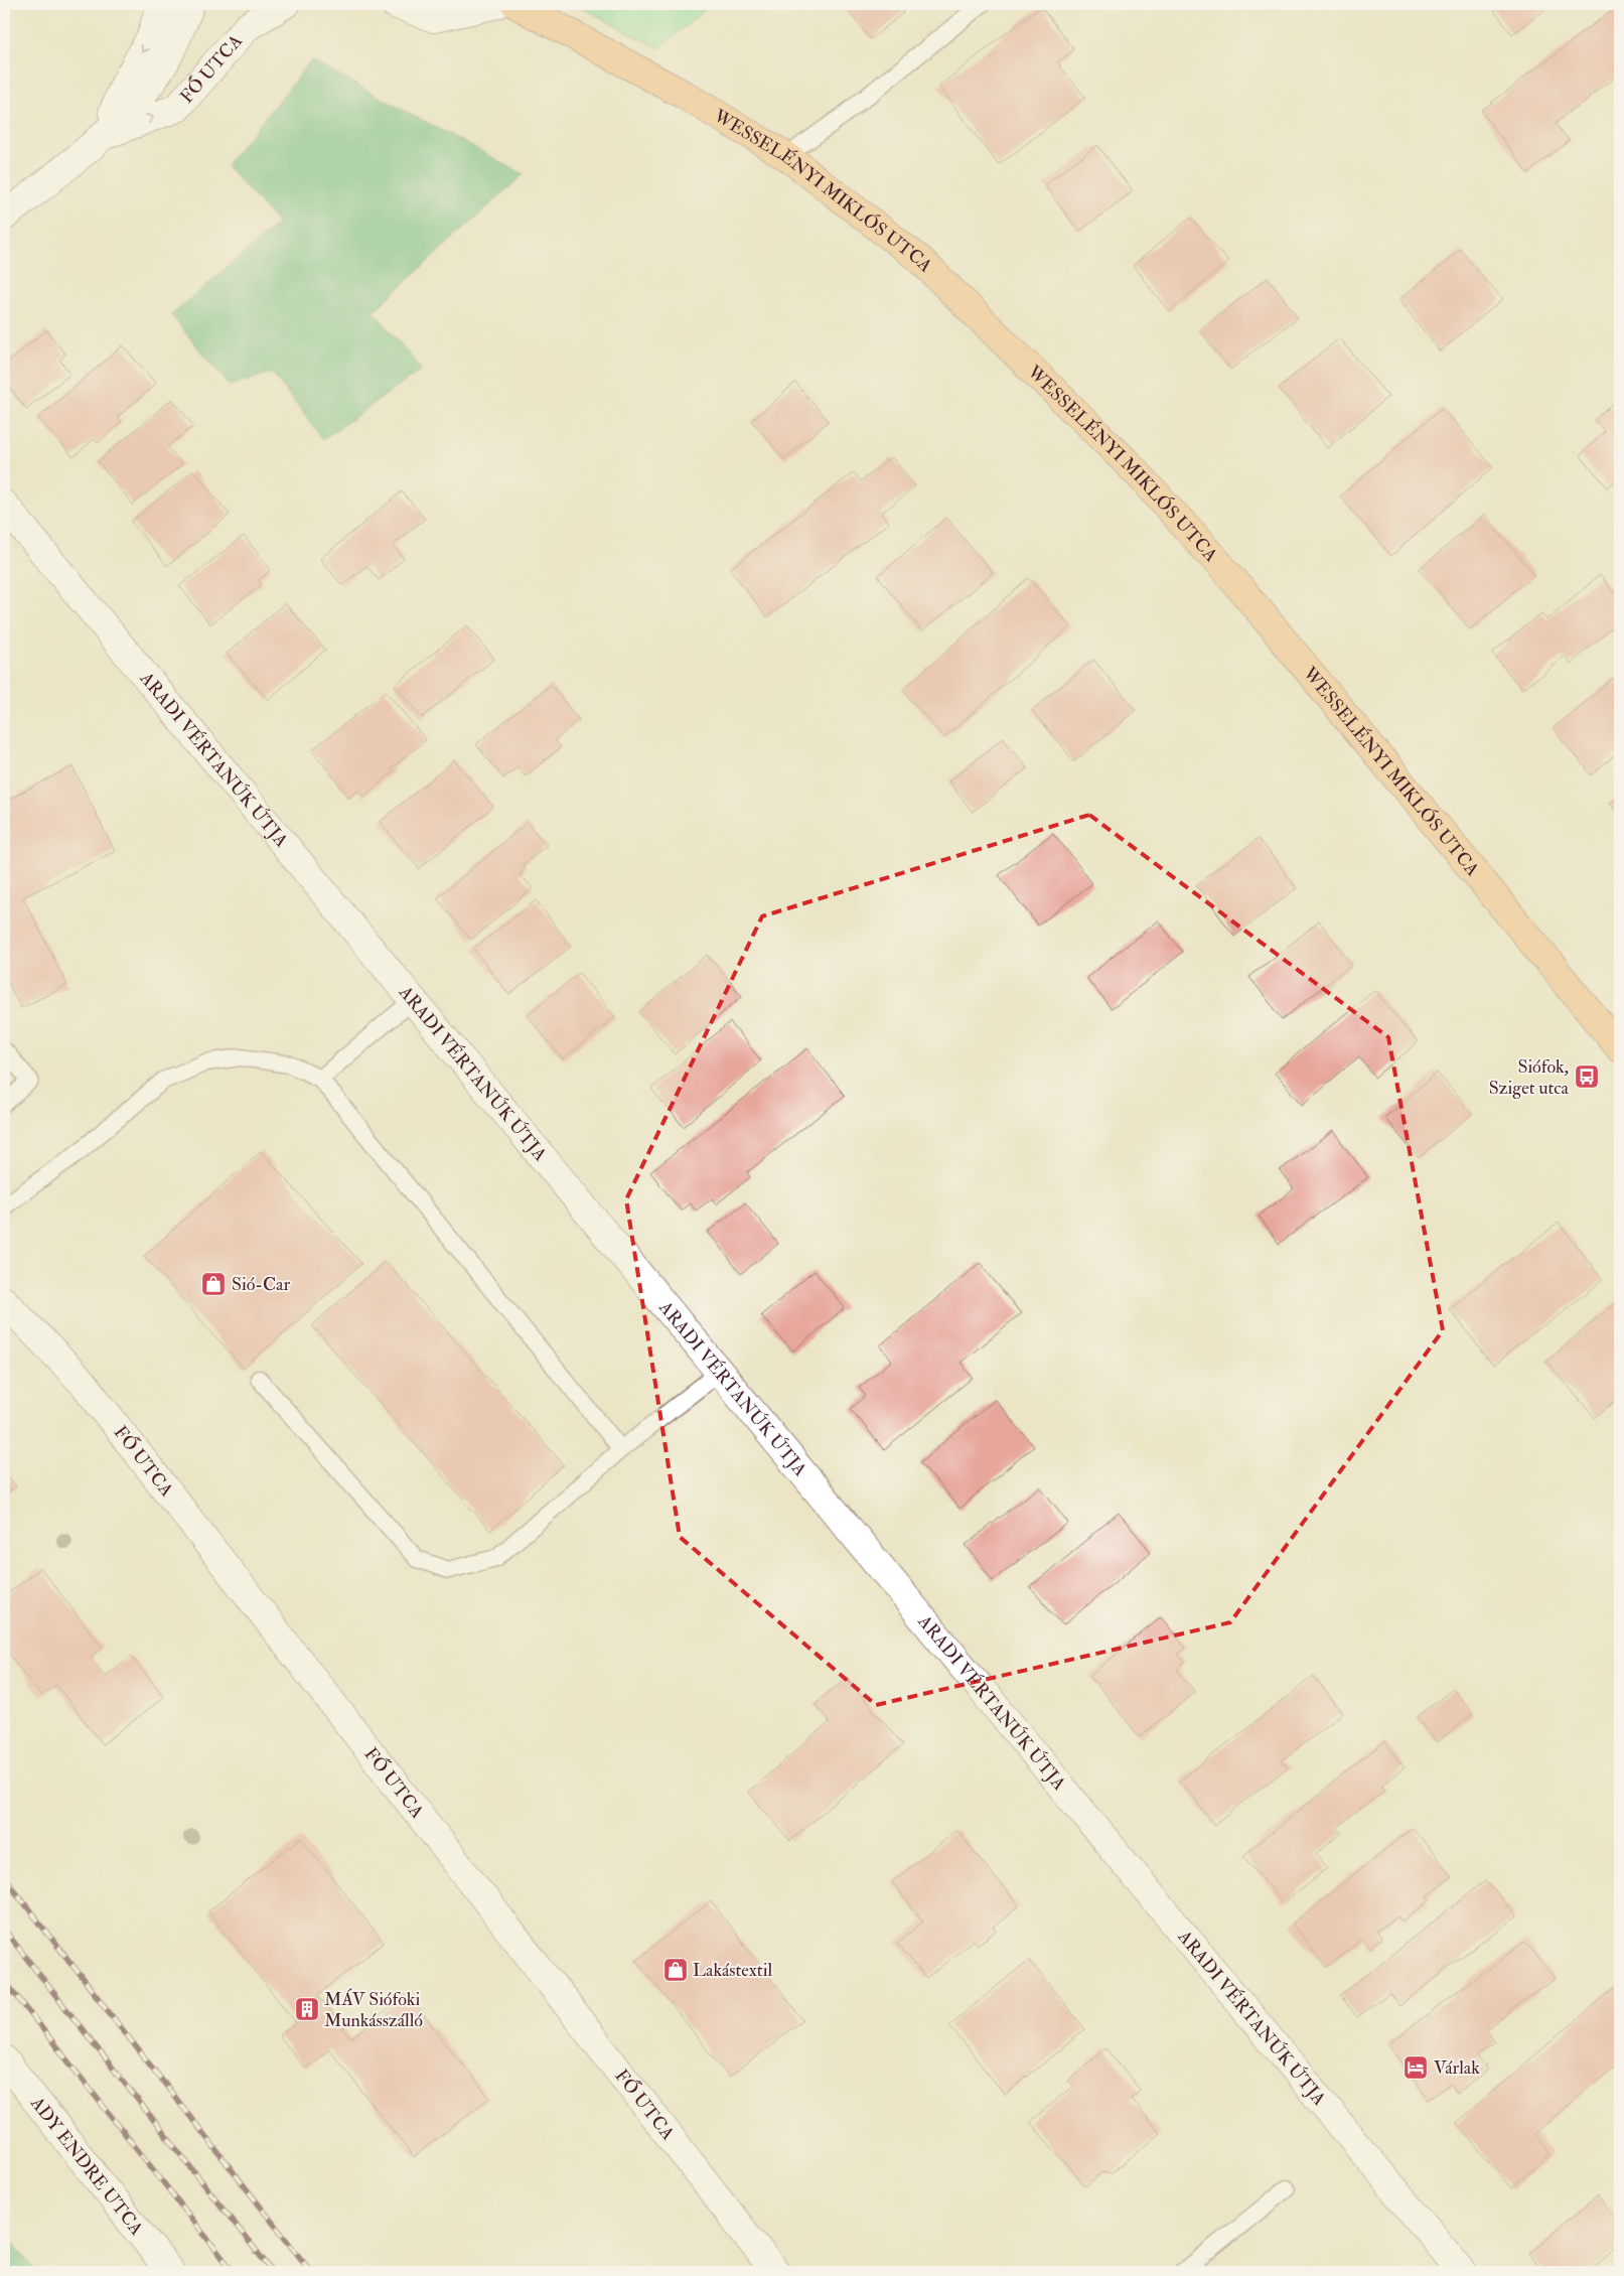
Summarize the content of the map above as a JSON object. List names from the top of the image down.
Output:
{
  "streets": {
    "main road": ["WESSELÉNYI MIKLÓS UTCA"],
    "street": ["FŐ UTCA", "ARADI VÉRTANÚK ÚTJA", "ADY ENDRE UTCA"]
  },
  "places": {
    "bus stop": ["Siófok, Sziget utca"],
    "shop": ["Sió-Car", "Lakástextil"],
    "building": ["MÁV Siófoki Munkásszálló"],
    "hotel": ["Várlak"]
  }
}
